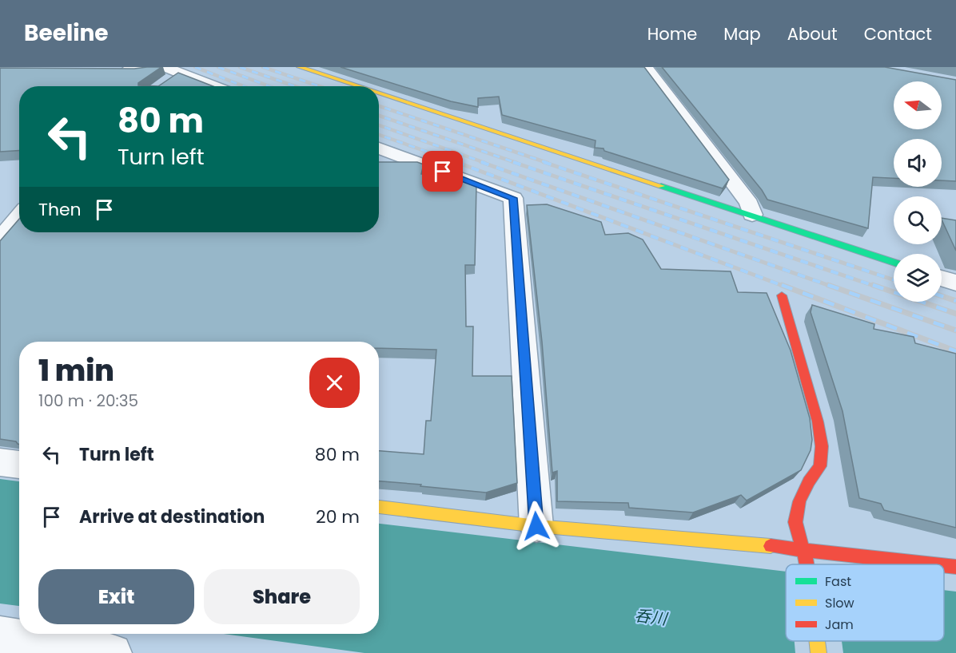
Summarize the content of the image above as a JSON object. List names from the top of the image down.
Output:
{
  "water": ["呑川"],
  "legend": ["Fast", "Slow", "Jam"],
  "north": "left",
  "page": {
    "header": "Beeline",
    "nav": [
      "Home",
      "Map",
      "About",
      "Contact"
    ],
    "turn": ["80 m", "Turn left"],
    "then": "Then",
    "heading": ["1 min", "100 m · 20:35"],
    "list": [
      {
        "name": "Turn left",
        "value": "80 m"
      },
      {
        "name": "Arrive at destination",
        "value": "20 m"
      }
    ],
    "buttons": ["Exit", "Share"]
  }
}
